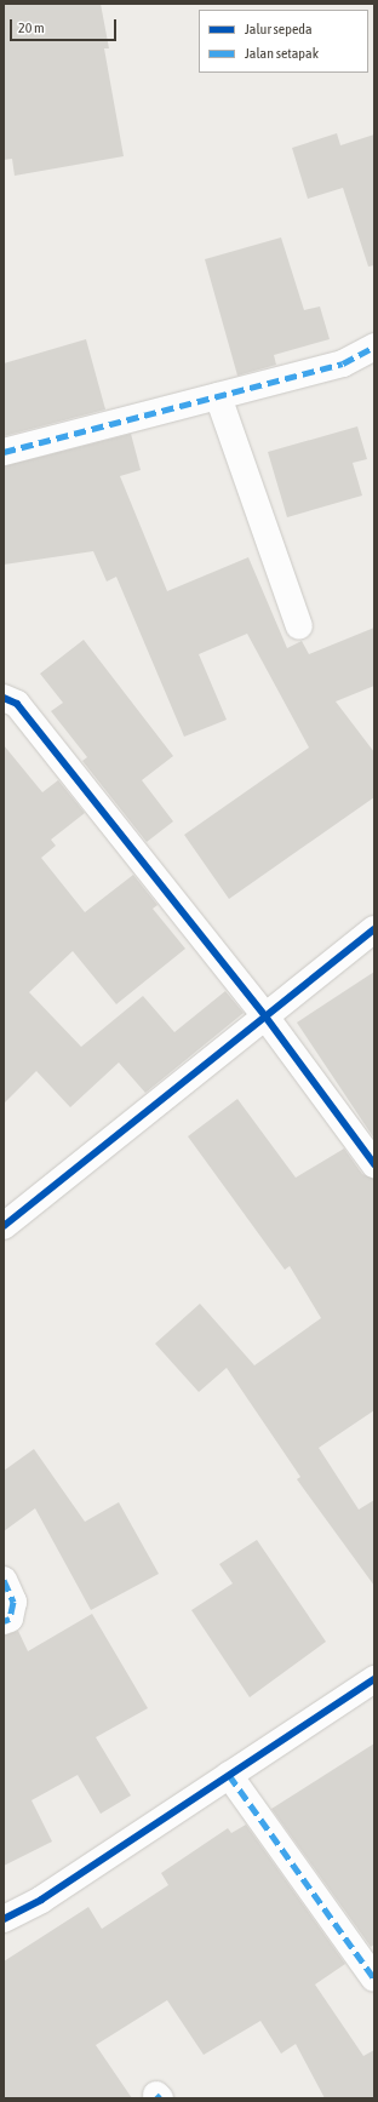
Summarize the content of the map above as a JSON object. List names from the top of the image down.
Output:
{
  "legend": ["Jalur sepeda", "Jalan setapak"],
  "scale_bar": "20 m"
}
